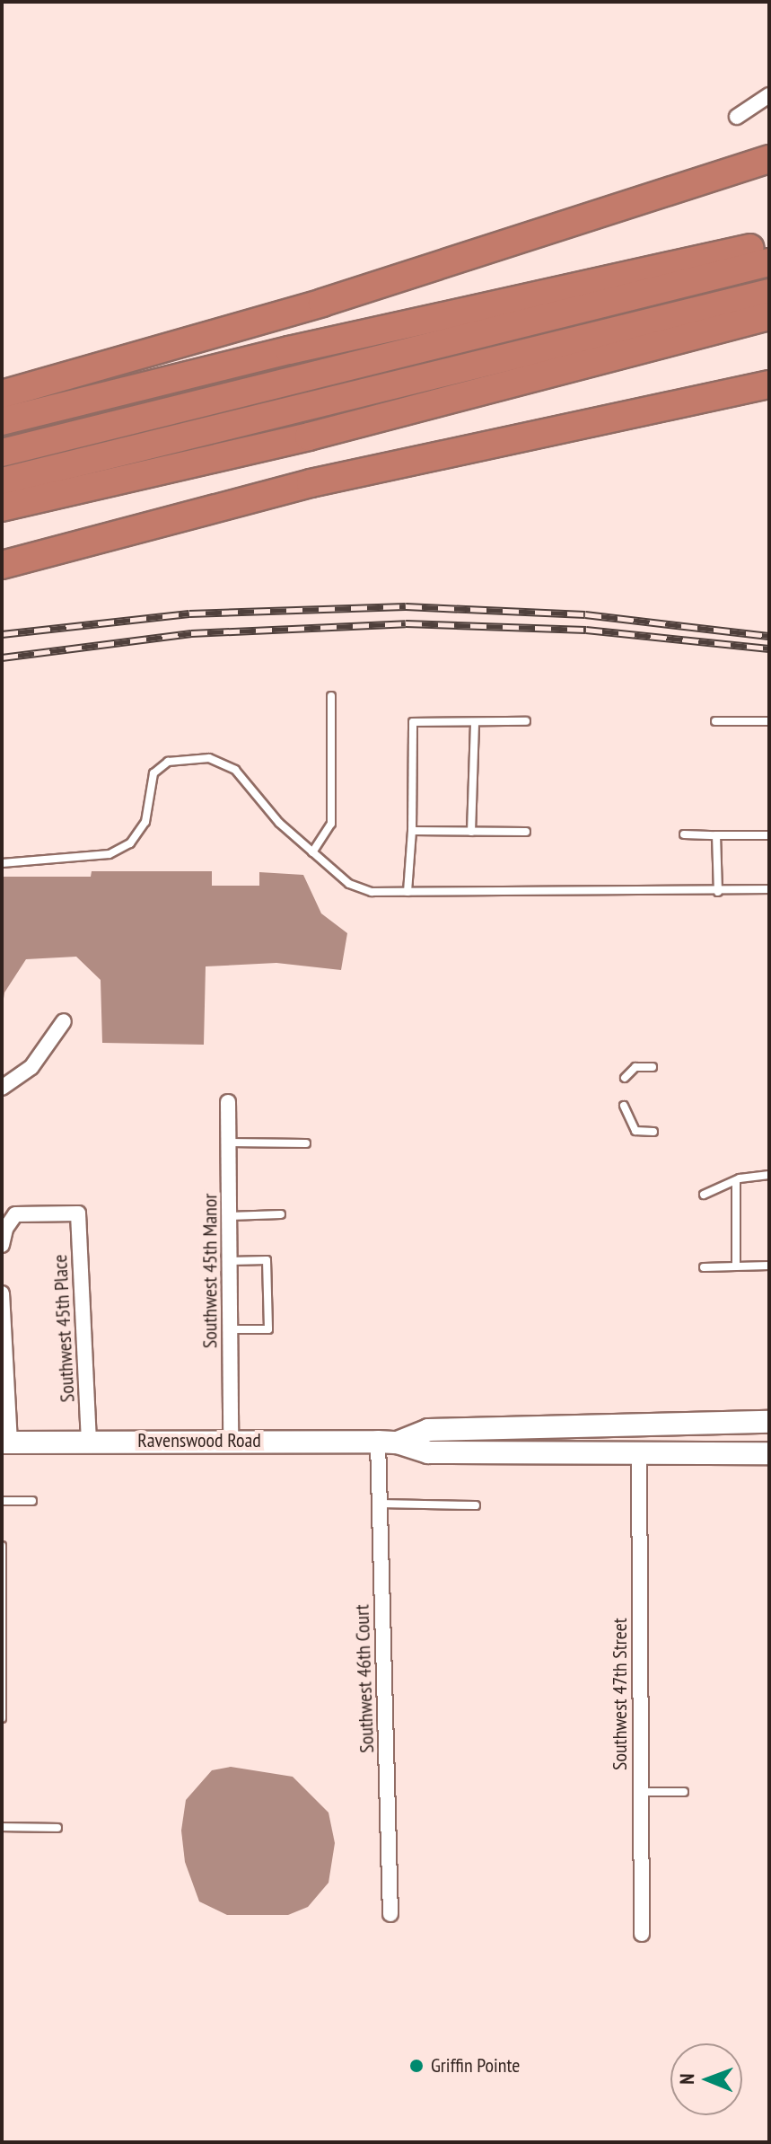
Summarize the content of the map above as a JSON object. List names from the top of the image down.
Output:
{
  "streets": {
    "street": [
      "Southwest 45th Manor",
      "Southwest 45th Place",
      "Ravenswood Road",
      "Southwest 46th Court",
      "Southwest 47th Street"
    ]
  },
  "crossings": [
    ["Southwest 45th Manor", "Ravenswood Road"],
    ["Southwest 45th Place", "Ravenswood Road"],
    ["Ravenswood Road", "Southwest 46th Court"],
    ["Ravenswood Road", "Southwest 47th Street"]
  ],
  "places": ["Griffin Pointe"],
  "north": "left"
}
